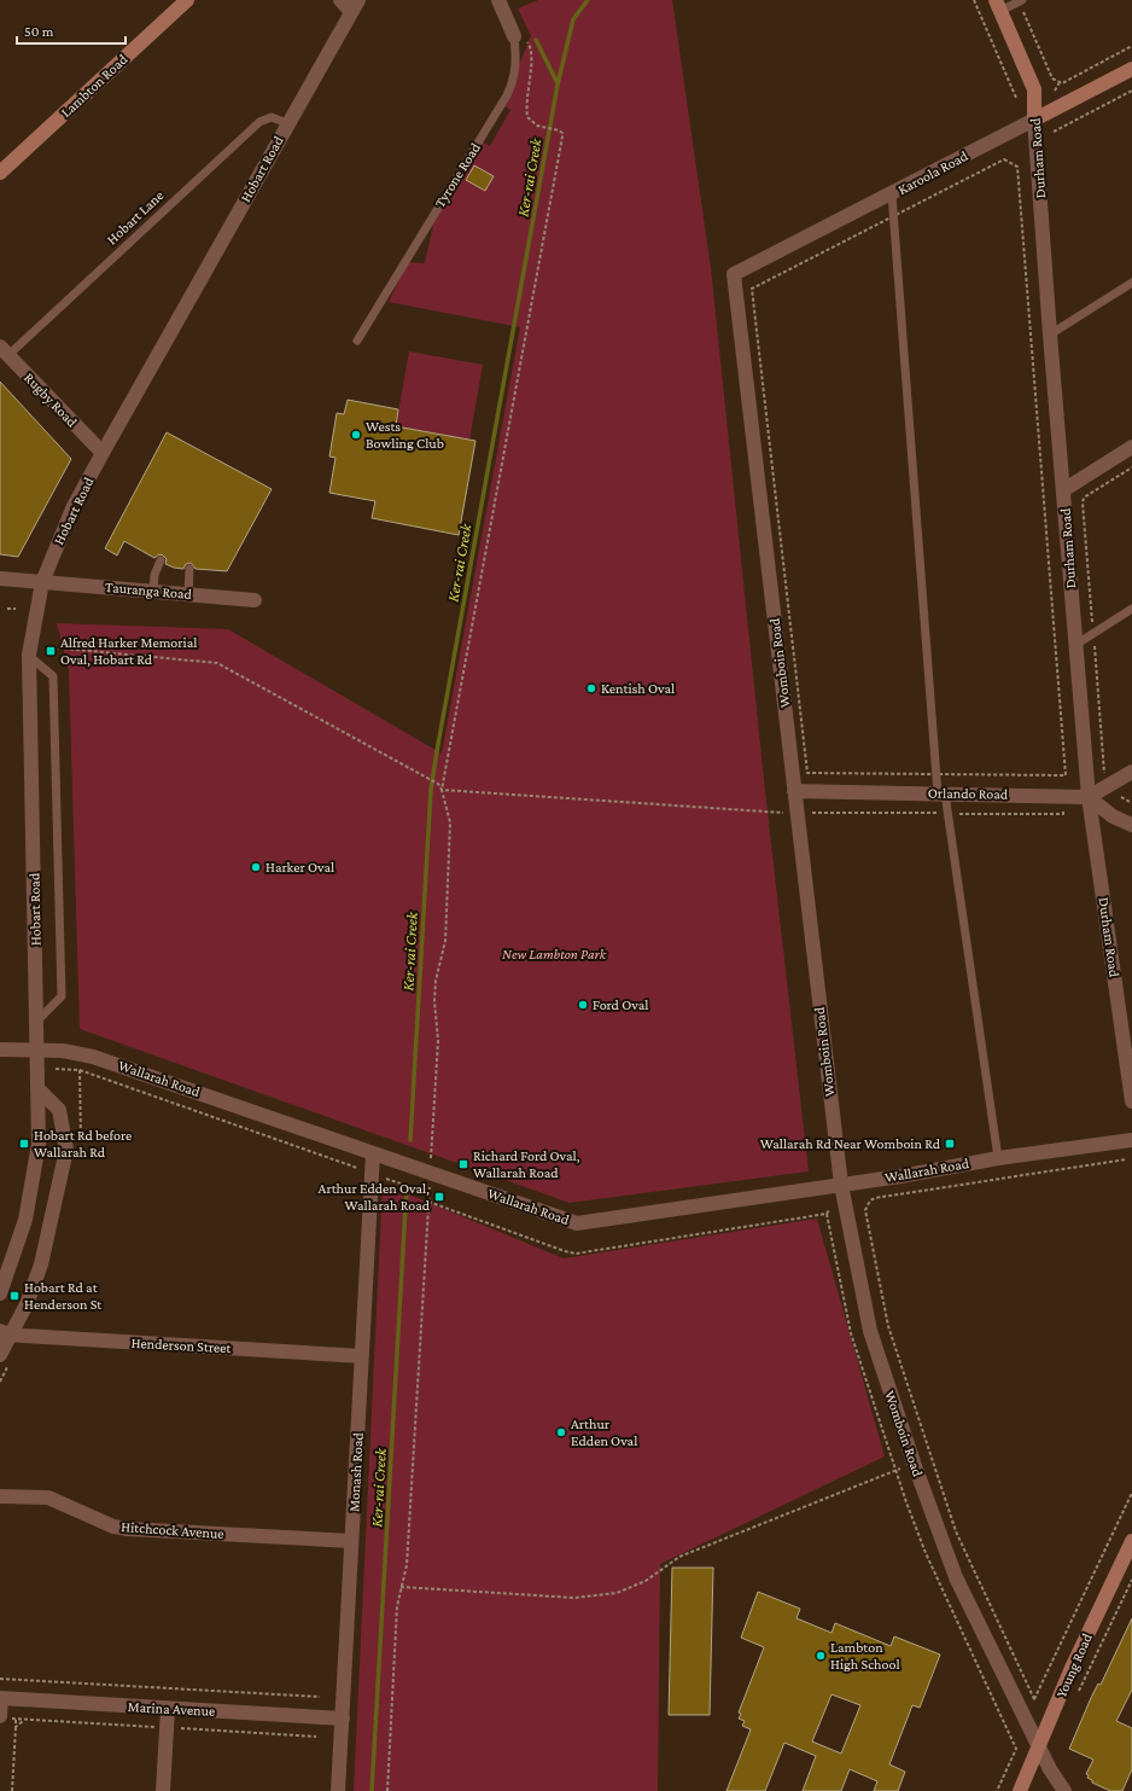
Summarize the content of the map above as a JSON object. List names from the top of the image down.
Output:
{
  "streets": {
    "street": [
      "Lambton Road",
      "Durham Road",
      "Hobart Road",
      "Karoola Road",
      "Tyrone Road",
      "Rugby Road",
      "Tauranga Road",
      "Womboin Road",
      "Orlando Road",
      "Wallarah Road",
      "Henderson Street",
      "Monash Road",
      "Hitchcock Avenue",
      "Young Road",
      "Marina Avenue"
    ],
    "lane": ["Hobart Lane"]
  },
  "crossings": [
    ["Durham Road", "Karoola Road"],
    ["Durham Road", "Orlando Road"],
    ["Hobart Road", "Hobart Lane"],
    ["Hobart Road", "Rugby Road"],
    ["Hobart Road", "Tauranga Road"],
    ["Hobart Road", "Wallarah Road"],
    ["Karoola Road", "Womboin Road"],
    ["Hobart Lane", "Rugby Road"],
    ["Womboin Road", "Orlando Road"],
    ["Womboin Road", "Wallarah Road"],
    ["Womboin Road", "Young Road"],
    ["Wallarah Road", "Monash Road"],
    ["Henderson Street", "Monash Road"],
    ["Monash Road", "Hitchcock Avenue"],
    ["Monash Road", "Marina Avenue"]
  ],
  "water": ["Ker-rai Creek"],
  "parks": ["New Lambton Park"],
  "places": {
    "other": [
      "Wests Bowling Club",
      "Kentish Oval",
      "Harker Oval",
      "Ford Oval",
      "Arthur Edden Oval",
      "Lambton High School"
    ],
    "transit": [
      "Alfred Harker Memorial Oval, Hobart Rd",
      "Hobart Rd before Wallarah Rd",
      "Wallarah Rd Near Womboin Rd",
      "Richard Ford Oval, Wallarah Road",
      "Arthur Edden Oval, Wallarah Road",
      "Hobart Rd at Henderson St"
    ]
  },
  "scale_bar": "50 m"
}
